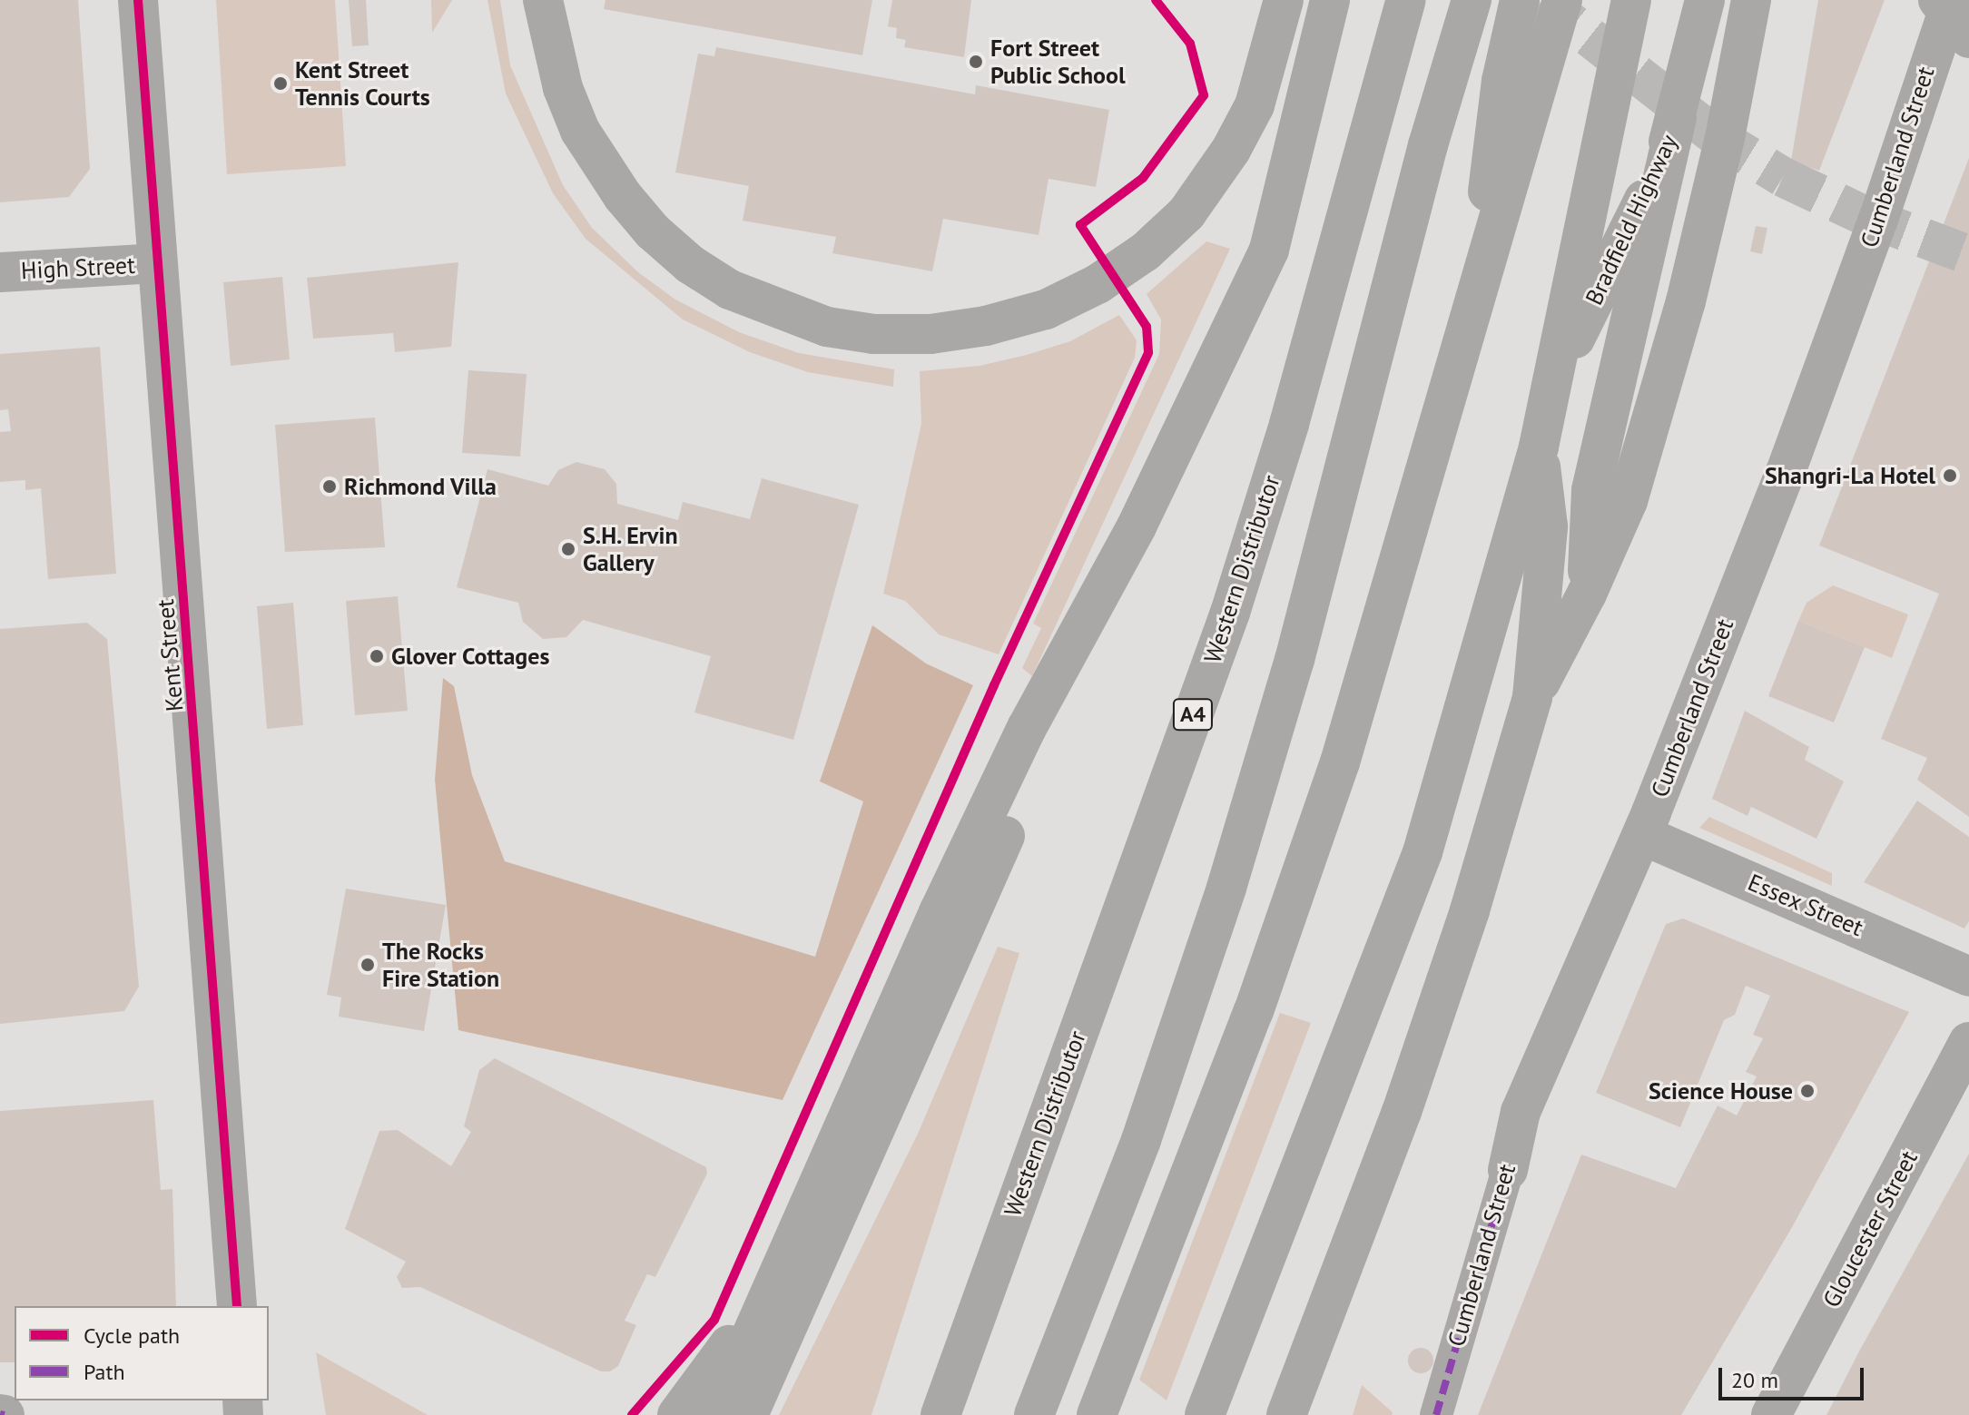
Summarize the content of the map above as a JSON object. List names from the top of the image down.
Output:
{
  "streets": {
    "highway": ["Bradfield Highway", "Western Distributor", "A4"],
    "street": [
      "Cumberland Street",
      "High Street",
      "Kent Street",
      "Essex Street",
      "Gloucester Street"
    ]
  },
  "crossings": [
    ["Cumberland Street", "Essex Street"],
    ["High Street", "Kent Street"]
  ],
  "places": [
    "Fort Street Public School",
    "Kent Street Tennis Courts",
    "Shangri-La Hotel",
    "Richmond Villa",
    "S.H. Ervin Gallery",
    "Glover Cottages",
    "The Rocks Fire Station",
    "Science House"
  ],
  "legend": ["Cycle path", "Path"],
  "scale_bar": "20 m"
}
